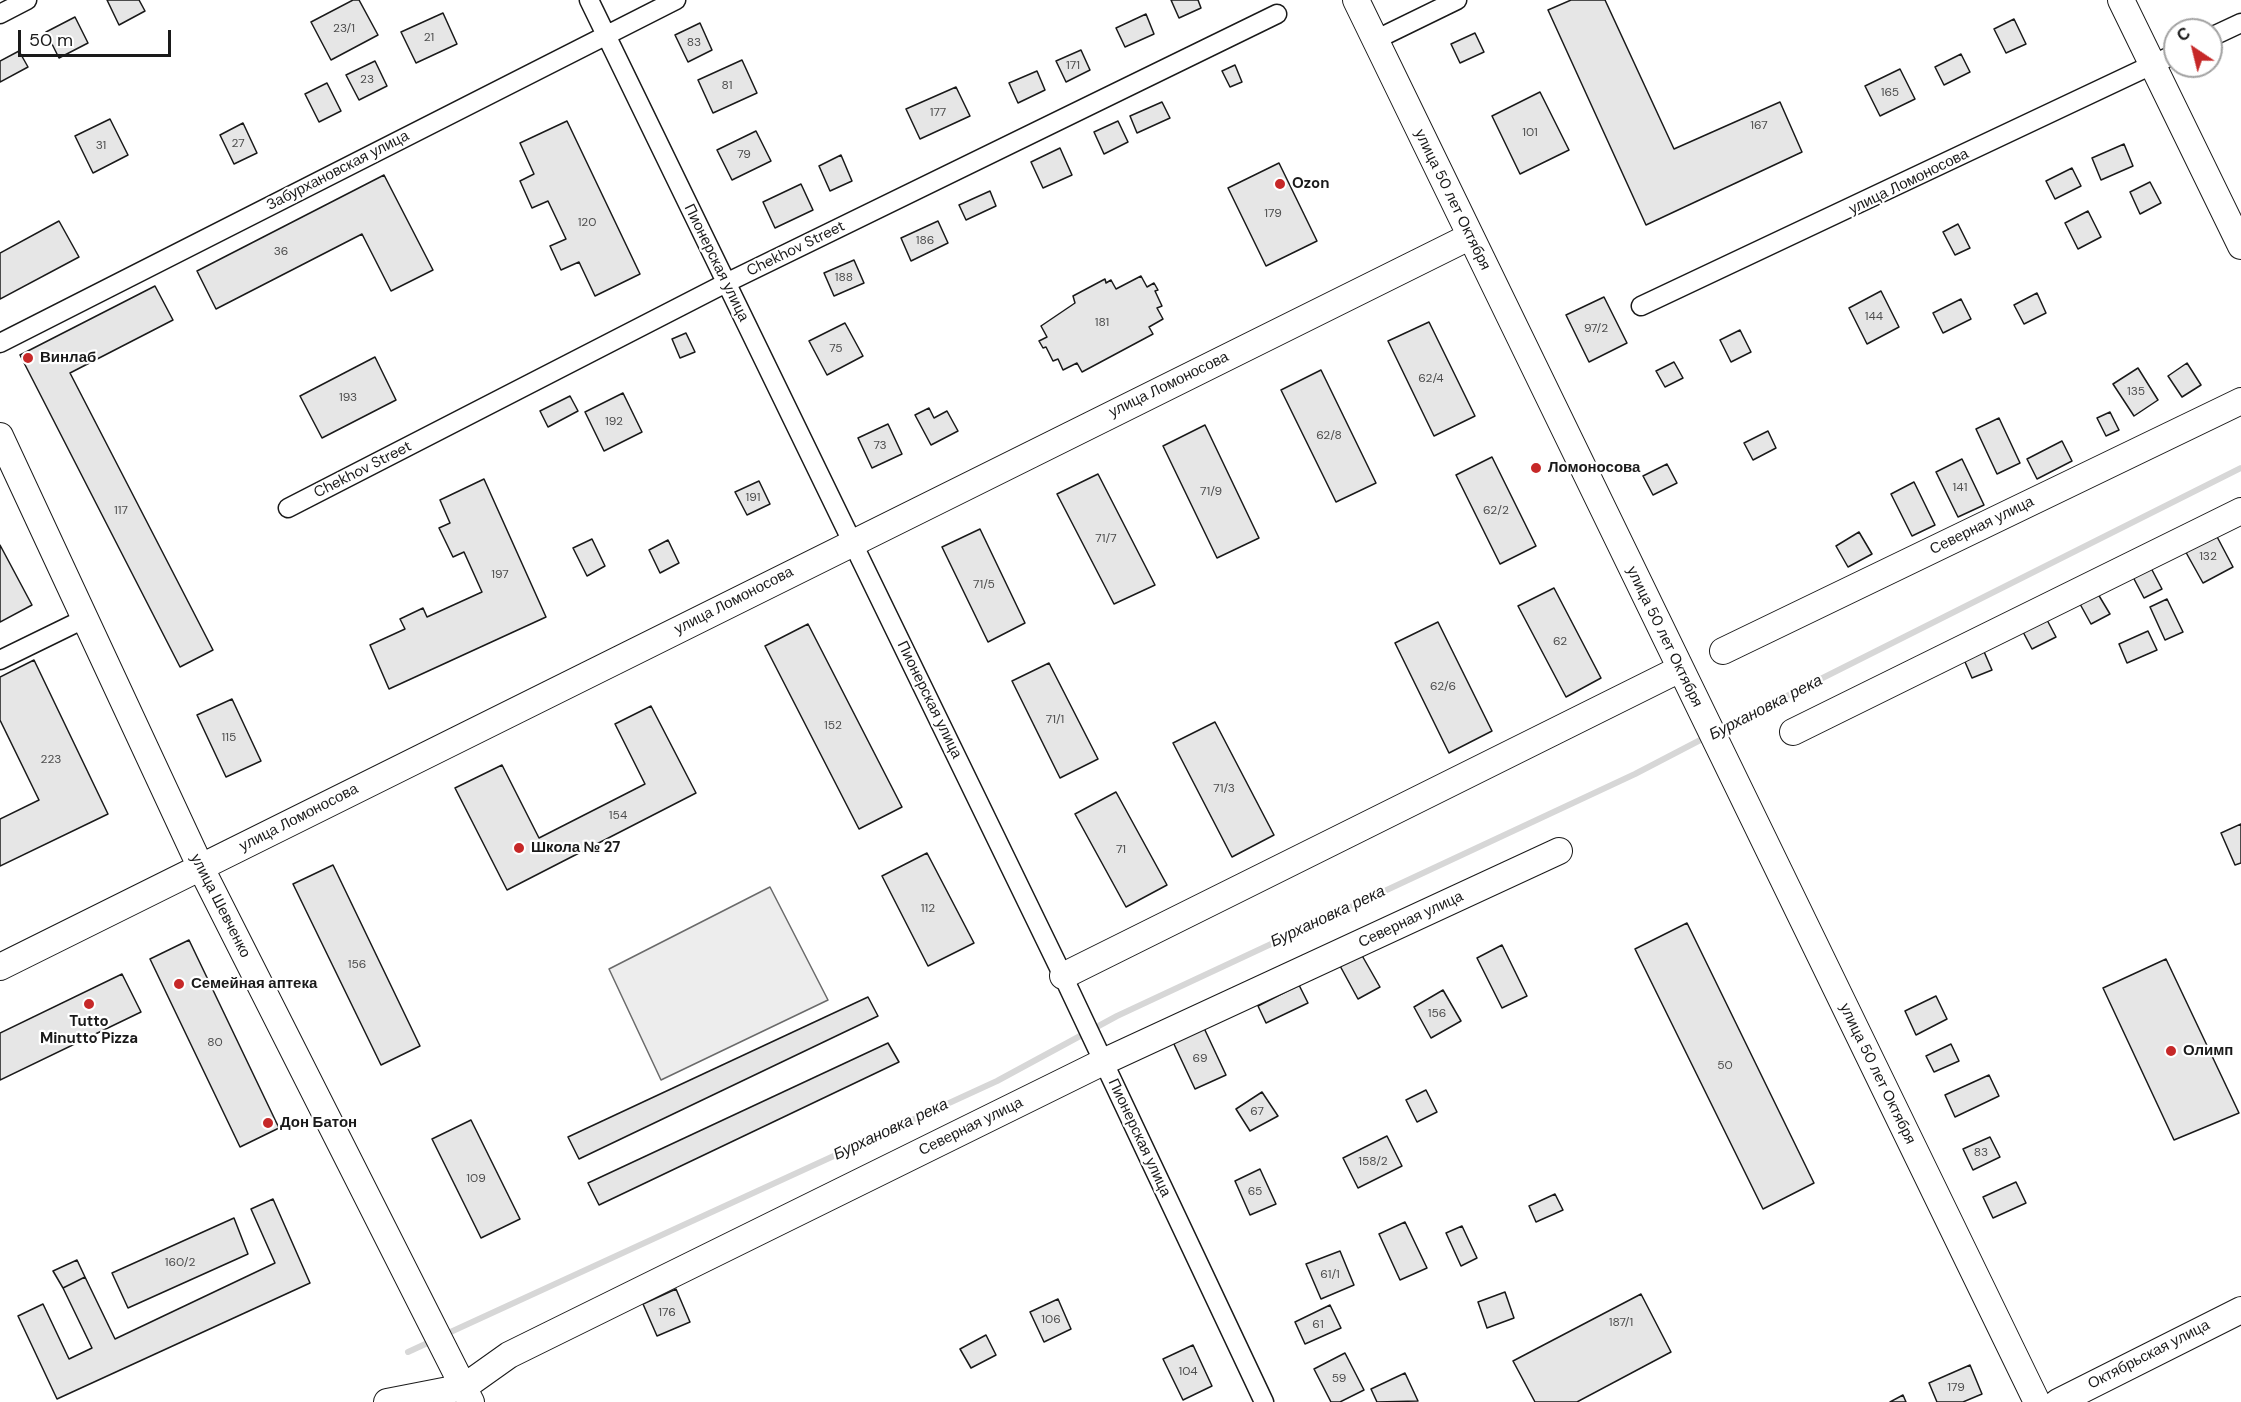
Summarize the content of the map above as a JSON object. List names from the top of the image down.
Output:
{
  "streets": {
    "street": [
      "Забурхановская улица",
      "улица Ломоносова",
      "улица 50 лет Октября",
      "Chekhov Street",
      "Пионерская улица",
      "Северная улица",
      "улица Шевченко",
      "Октябрьская улица"
    ]
  },
  "crossings": [
    ["Забурхановская улица", "Пионерская улица"],
    ["улица Ломоносова", "улица 50 лет Октября"],
    ["улица Ломоносова", "Пионерская улица"],
    ["улица Ломоносова", "улица Шевченко"],
    ["Chekhov Street", "Пионерская улица"],
    ["Пионерская улица", "Северная улица"],
    ["Северная улица", "улица Шевченко"]
  ],
  "water": ["Бурхановка река"],
  "places": [
    "Ozon",
    "Винлаб",
    "Ломоносова",
    "Школа № 27",
    "Семейная аптека",
    "Tutto Minutto Pizza",
    "Олимп",
    "Дон Батон"
  ],
  "house_numbers": [
    "23/1",
    "21",
    "83",
    "171",
    "23",
    "81",
    "165",
    "177",
    "167",
    "101",
    "27",
    "31",
    "79",
    "179",
    "120",
    "186",
    "36",
    "188",
    "144",
    "181",
    "97/2",
    "75",
    "62/4",
    "135",
    "193",
    "192",
    "62/8",
    "73",
    "141",
    "71/9",
    "191",
    "117",
    "62/2",
    "71/7",
    "132",
    "197",
    "71/5",
    "62",
    "62/6",
    "71/1",
    "152",
    "115",
    "223",
    "71/3",
    "154",
    "71",
    "112",
    "156",
    "156",
    "80",
    "69",
    "50",
    "67",
    "83",
    "158/2",
    "109",
    "65",
    "160/2",
    "61/1",
    "176",
    "106",
    "187/1",
    "61",
    "104",
    "59",
    "179"
  ],
  "scale_bar": "50 m",
  "north": "top left"
}
